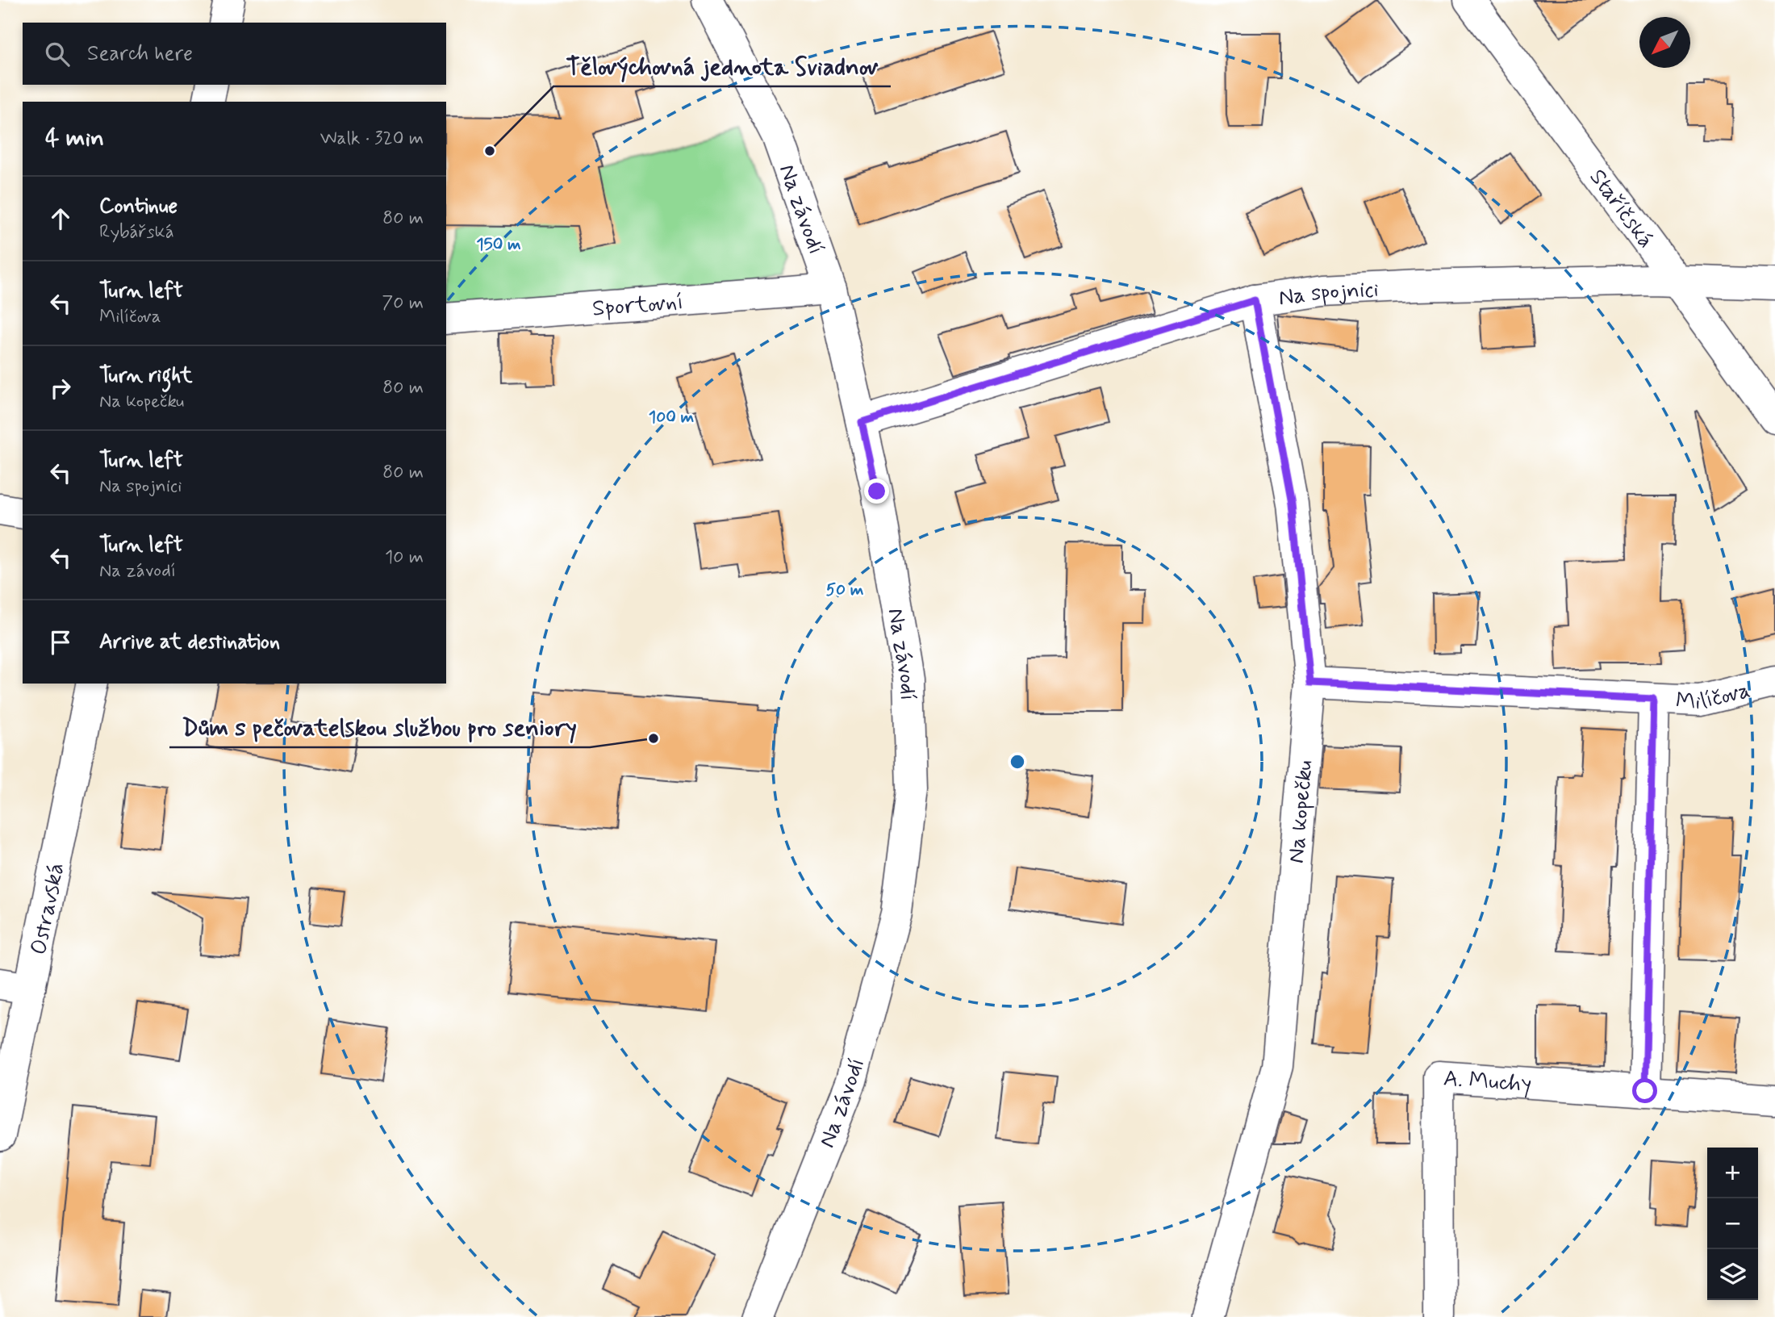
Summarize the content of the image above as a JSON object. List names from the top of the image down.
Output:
{
  "streets": {
    "street": [
      "Staříčská",
      "Na závodí",
      "Na spojnici",
      "Sportovní",
      "Milíčova",
      "Na kopečku",
      "Ostravská",
      "A. Muchy"
    ]
  },
  "crossings": [
    ["Staříčská", "Na spojnici"],
    ["Na závodí", "Na spojnici"],
    ["Na závodí", "Sportovní"],
    ["Na spojnici", "Na kopečku"],
    ["Milíčova", "Na kopečku"]
  ],
  "places": ["Tělovýchovná jednota Sviadnov", "Dům s pečovatelskou službou pro seniory"],
  "north": "bottom left",
  "page": {
    "search": "Search here",
    "heading": ["4 min", "Walk · 320 m"],
    "list": [
      ["Continue", "Rybářská", "80 m"],
      ["Turn left", "Milíčova", "70 m"],
      ["Turn right", "Na kopečku", "80 m"],
      ["Turn left", "Na spojnici", "80 m"],
      ["Turn left", "Na závodí", "10 m"],
      "Arrive at destination"
    ],
    "map_buttons": ["+", "−"]
  },
  "rings": ["150 m", "100 m", "50 m"]
}
